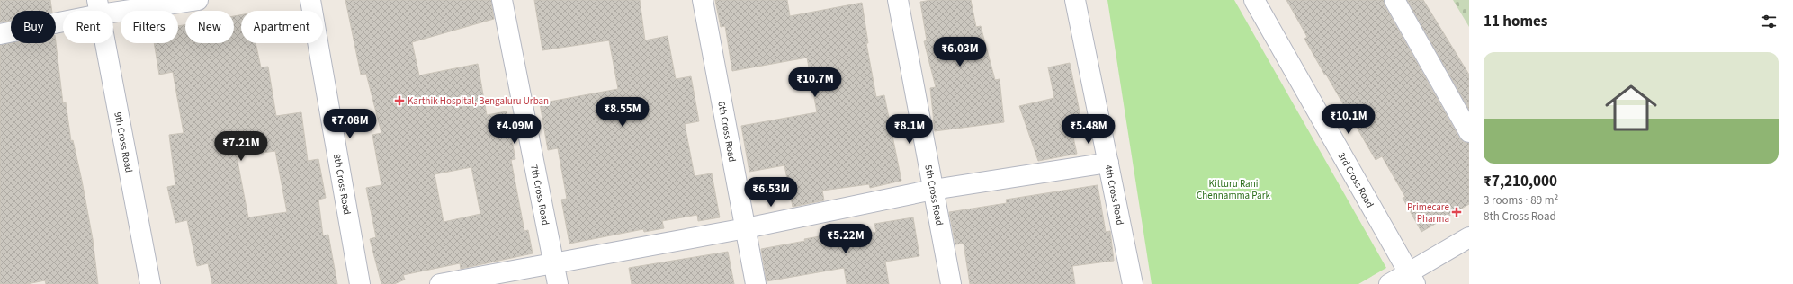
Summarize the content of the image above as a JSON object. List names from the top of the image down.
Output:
{
  "streets": {
    "street": [
      "6th Cross Road",
      "9th Cross Road",
      "3rd Cross Road",
      "8th Cross Road",
      "7th Cross Road",
      "5th Cross Road",
      "4th Cross Road"
    ]
  },
  "parks": ["Kitturu Rani Chennamma Park"],
  "places": {
    "health": ["Karthik Hospital, Bengaluru Urban", "Primecare Pharma"]
  },
  "page": {
    "heading": "11 homes",
    "chip": [
      "Buy",
      "Rent",
      "Filters",
      "New",
      "Apartment"
    ],
    "price": [
      "₹6.03M",
      "₹10.7M",
      "₹8.55M",
      "₹10.1M",
      "₹7.08M",
      "₹4.09M",
      "₹8.1M",
      "₹5.48M",
      "₹7.21M",
      "₹6.53M",
      "₹5.22M"
    ],
    "list": [
      {
        "name": "₹7,210,000",
        "note": "3 rooms · 89 m² · 8th Cross Road"
      }
    ]
  }
}
